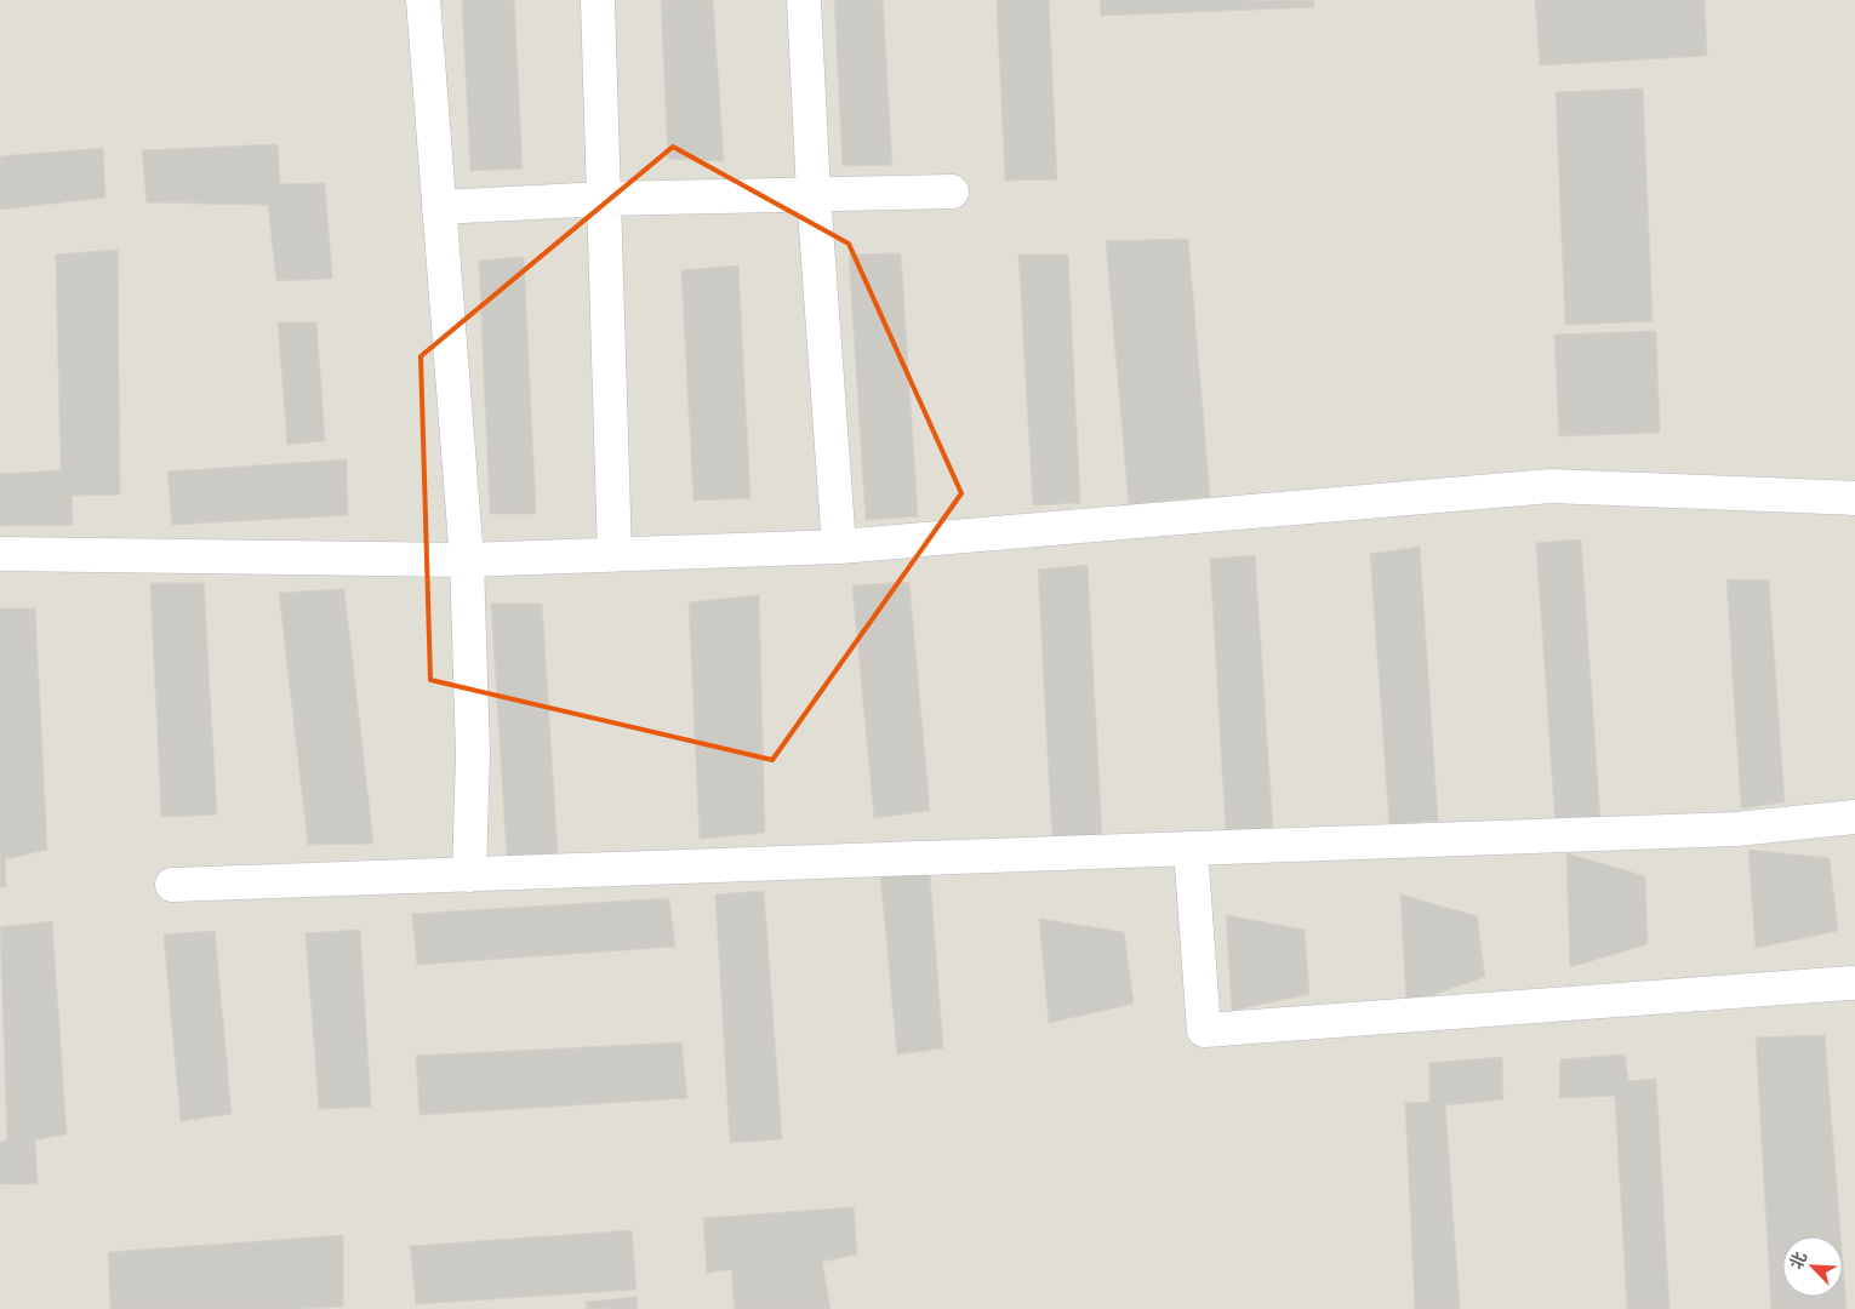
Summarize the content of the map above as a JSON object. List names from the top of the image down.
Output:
{
  "north": "top left"
}
